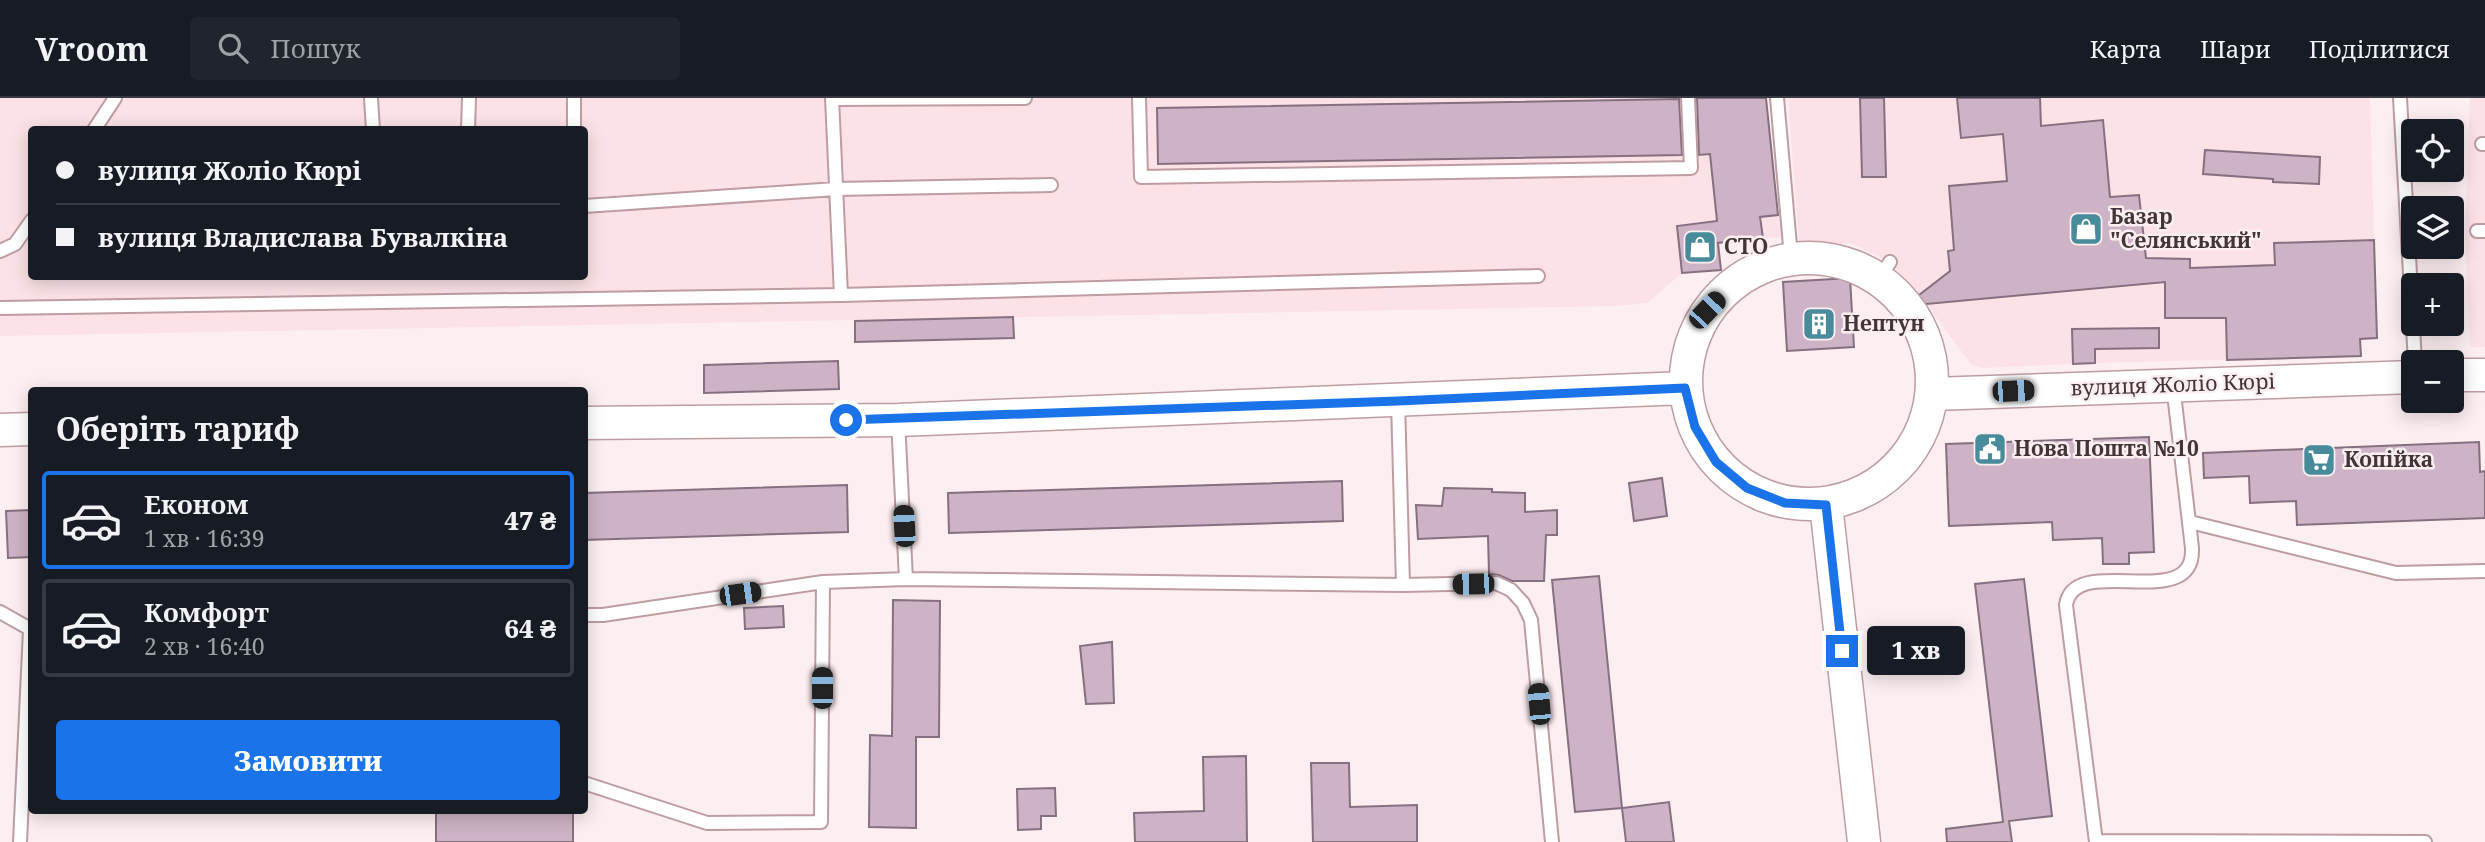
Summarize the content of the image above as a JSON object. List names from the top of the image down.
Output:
{
  "streets": {
    "street": ["вулиця Жоліо Кюрі"]
  },
  "places": {
    "shop": ["Базар \"Селянський\"", "СТО"],
    "building": ["Нептун"],
    "public building": ["Нова Пошта №10"],
    "supermarket": ["Копійка"]
  },
  "page": {
    "header": "Vroom",
    "search": "Пошук",
    "nav": ["Карта", "Шари", "Поділитися"],
    "map_buttons": ["+", "−"],
    "banner": ["вулиця Жоліо Кюрі", "вулиця Владислава Бувалкіна"],
    "heading": "Оберіть тариф",
    "list": [
      {
        "name": "Економ",
        "note": "1 хв · 16:39",
        "value": "47 ₴"
      },
      {
        "name": "Комфорт",
        "note": "2 хв · 16:40",
        "value": "64 ₴"
      }
    ],
    "bubble": "1 хв",
    "buttons": "Замовити"
  }
}
